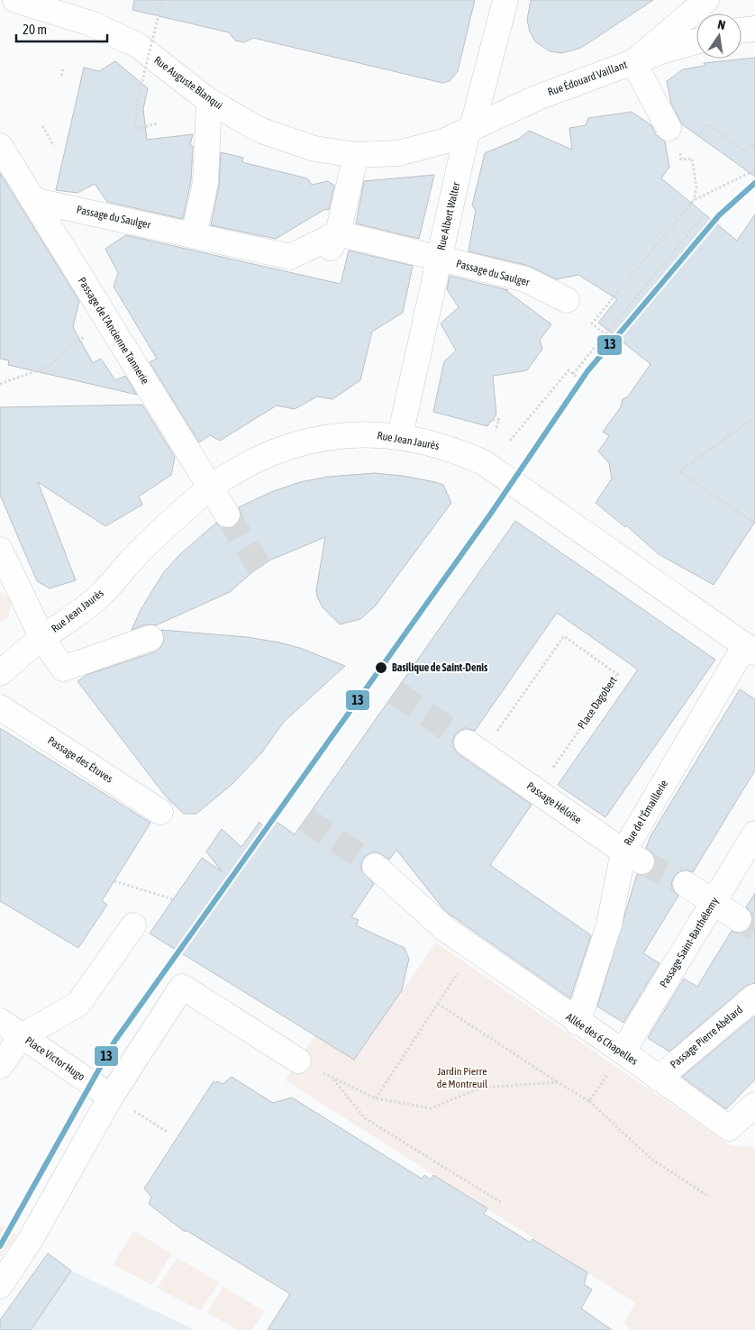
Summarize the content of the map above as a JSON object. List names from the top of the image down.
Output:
{
  "streets": {
    "street": [
      "Rue Édouard Vaillant",
      "Rue Auguste Blanqui",
      "Rue Albert Walter",
      "Passage du Saulger",
      "Passage de l'Ancienne Tannerie",
      "Rue Jean Jaurès",
      "Passage des Étuves",
      "Passage Héloïse",
      "Rue de l'Émaillerie",
      "Passage Saint-Barthélemy",
      "Passage Pierre Abélard",
      "Allée des 6 Chapelles",
      "Place Victor Hugo"
    ],
    "path": ["Place Dagobert"]
  },
  "crossings": [
    ["Rue Édouard Vaillant", "Rue Auguste Blanqui"],
    ["Rue Édouard Vaillant", "Rue Albert Walter"],
    ["Rue Auguste Blanqui", "Rue Albert Walter"],
    ["Rue Albert Walter", "Passage du Saulger"],
    ["Rue Albert Walter", "Rue Jean Jaurès"],
    ["Passage du Saulger", "Passage de l'Ancienne Tannerie"],
    ["Passage de l'Ancienne Tannerie", "Rue Jean Jaurès"],
    ["Rue Jean Jaurès", "Rue de l'Émaillerie"],
    ["Place Dagobert", "Passage Héloïse"],
    ["Passage Héloïse", "Rue de l'Émaillerie"],
    ["Rue de l'Émaillerie", "Allée des 6 Chapelles"],
    ["Passage Saint-Barthélemy", "Allée des 6 Chapelles"],
    ["Passage Pierre Abélard", "Allée des 6 Chapelles"]
  ],
  "parks": ["Jardin Pierre de Montreuil"],
  "places": ["Basilique de Saint-Denis"],
  "lines": ["transit line 13"],
  "scale_bar": "20 m",
  "north": "top"
}
